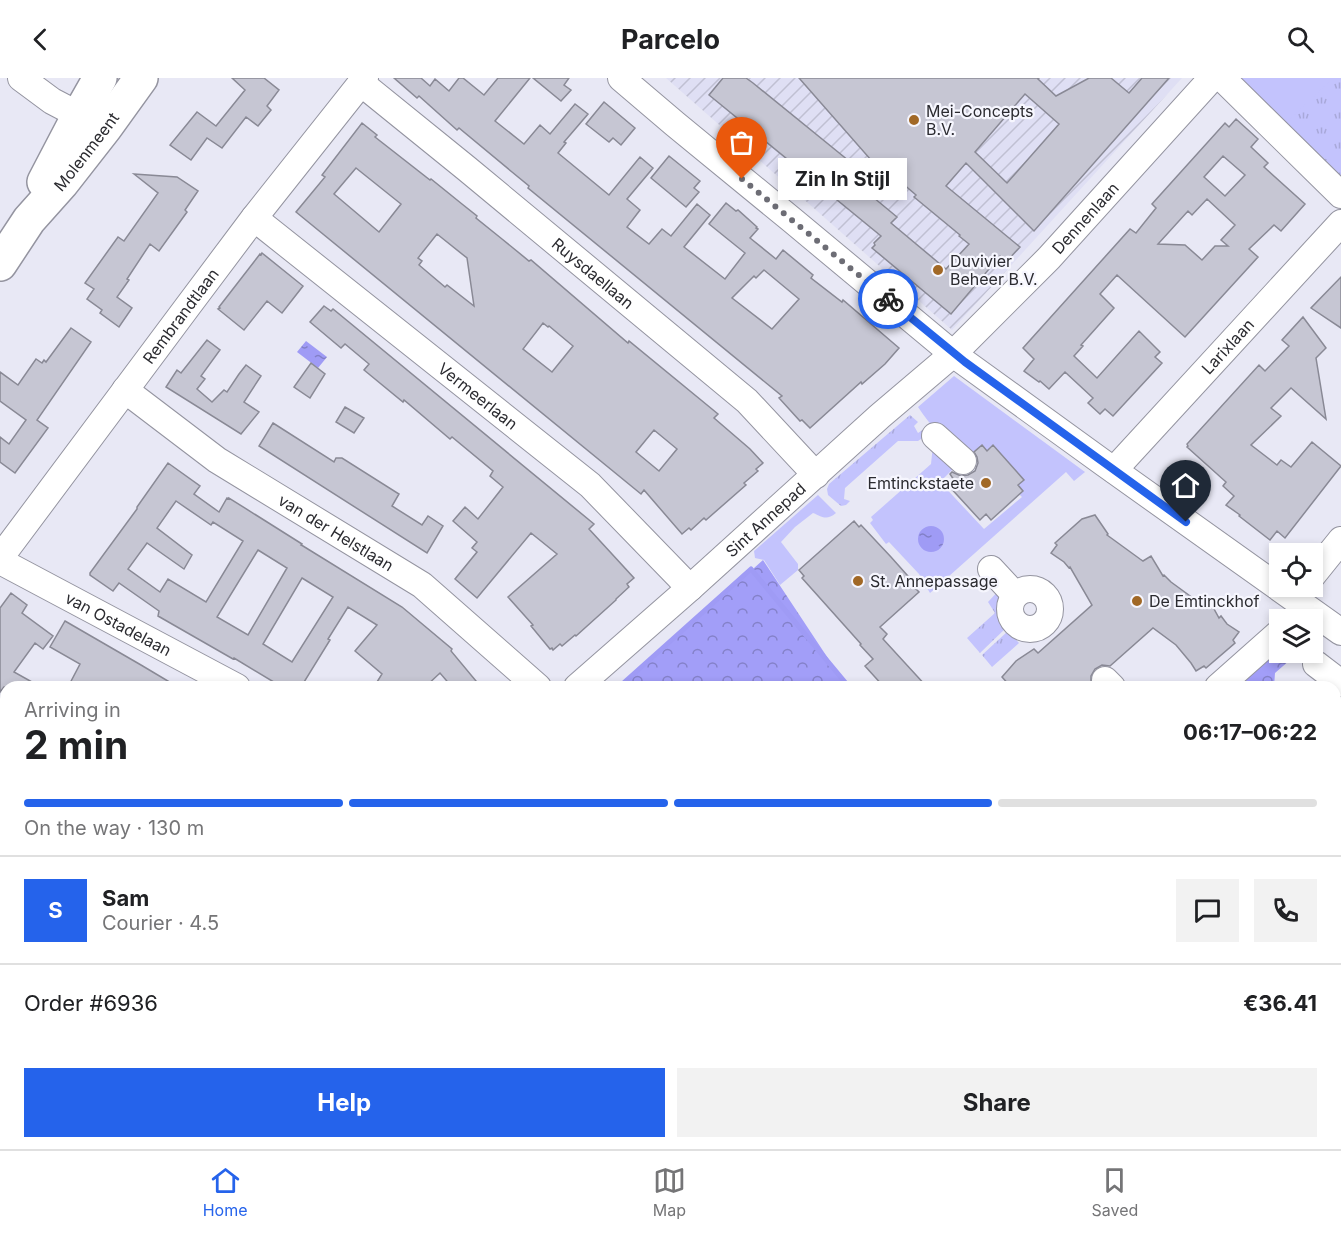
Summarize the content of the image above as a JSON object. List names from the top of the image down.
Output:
{
  "streets": {
    "main road": ["Molenmeent"],
    "street": [
      "Dennenlaan",
      "Ruysdaellaan",
      "Rembrandtlaan",
      "Larixlaan",
      "Vermeerlaan",
      "Sint Annepad",
      "van der Helstlaan",
      "van Ostadelaan"
    ]
  },
  "crossings": [
    ["Dennenlaan", "Sint Annepad"],
    ["Ruysdaellaan", "Rembrandtlaan"],
    ["Ruysdaellaan", "Sint Annepad"],
    ["Rembrandtlaan", "Vermeerlaan"],
    ["Rembrandtlaan", "van der Helstlaan"],
    ["Rembrandtlaan", "van Ostadelaan"],
    ["Vermeerlaan", "Sint Annepad"]
  ],
  "places": [
    "Mei-Concepts B.V.",
    "Zin In Stijl",
    "Duvivier Beheer B.V.",
    "Emtinckstaete",
    "St. Annepassage",
    "De Emtinckhof"
  ],
  "page": {
    "header": "Parcelo",
    "bubble": "Zin In Stijl",
    "heading": ["2 min", "Arriving in", "06:17–06:22"],
    "panel": [
      "Sam",
      "Courier · 4.5",
      "Order #6936",
      "€36.41"
    ],
    "bar": "On the way · 130 m",
    "round": "S",
    "buttons": ["Help", "Share"],
    "tabs": ["Home", "Map", "Saved"]
  }
}
